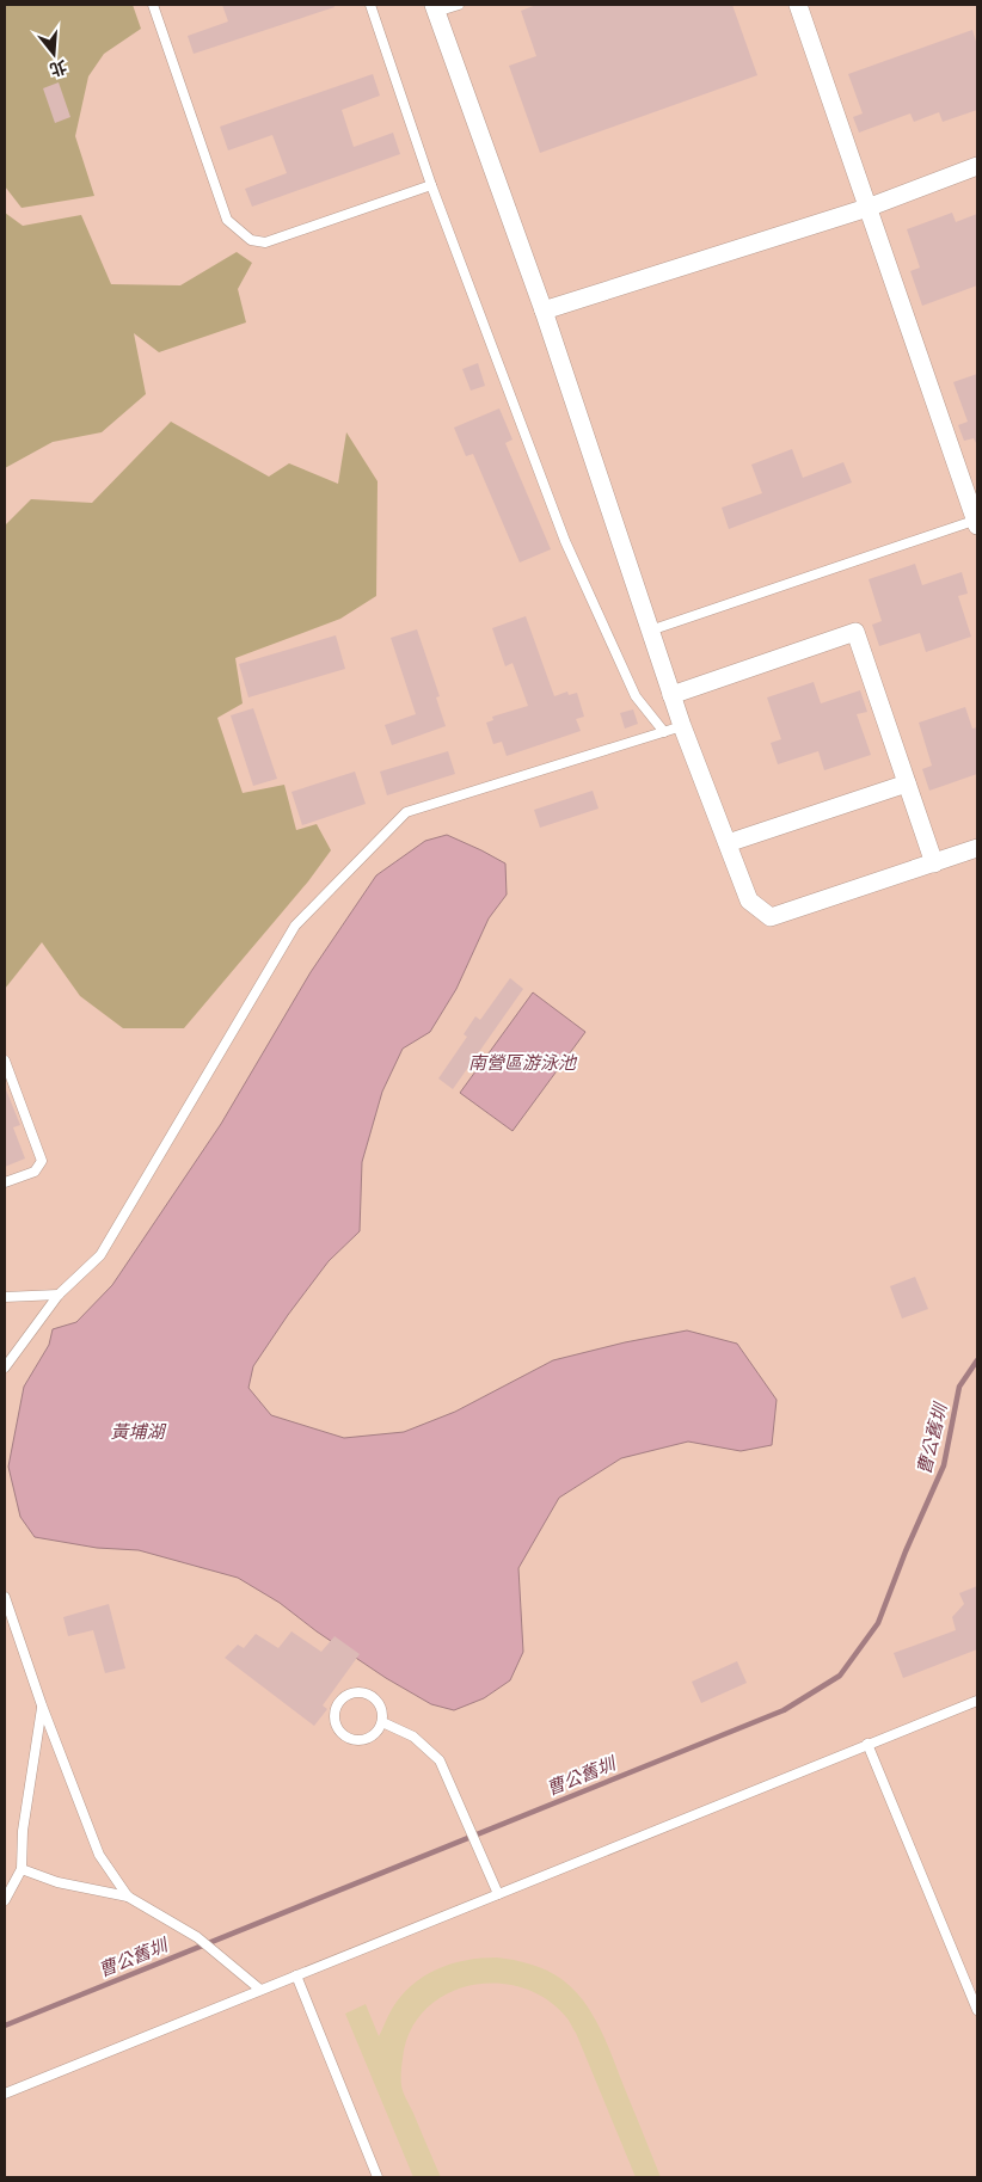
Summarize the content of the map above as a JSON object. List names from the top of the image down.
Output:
{
  "water": ["南營區游泳池", "黃埔湖", "曹公舊圳"],
  "north": "bottom"
}
